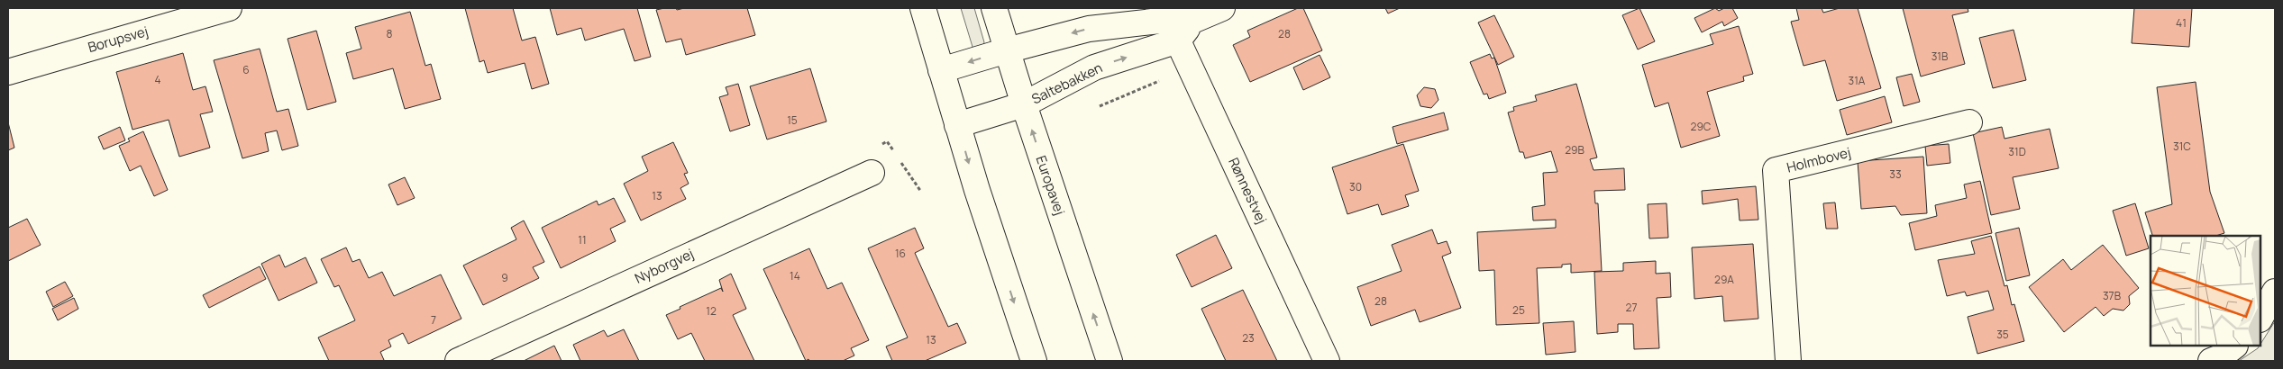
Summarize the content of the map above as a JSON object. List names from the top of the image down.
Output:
{
  "streets": {
    "street": [
      "Borupsvej",
      "Saltebakken",
      "Holmbovej",
      "Europavej",
      "Rønnestvej",
      "Nyborgvej"
    ]
  },
  "crossings": [
    ["Saltebakken", "Europavej"],
    ["Saltebakken", "Rønnestvej"]
  ],
  "house_numbers": [
    "41",
    "8",
    "28",
    "31B",
    "6",
    "4",
    "31A",
    "15",
    "29C",
    "31C",
    "29B",
    "31D",
    "33",
    "30",
    "13",
    "11",
    "16",
    "14",
    "9",
    "29A",
    "37B",
    "28",
    "27",
    "25",
    "12",
    "7",
    "35",
    "23",
    "13"
  ]
}
